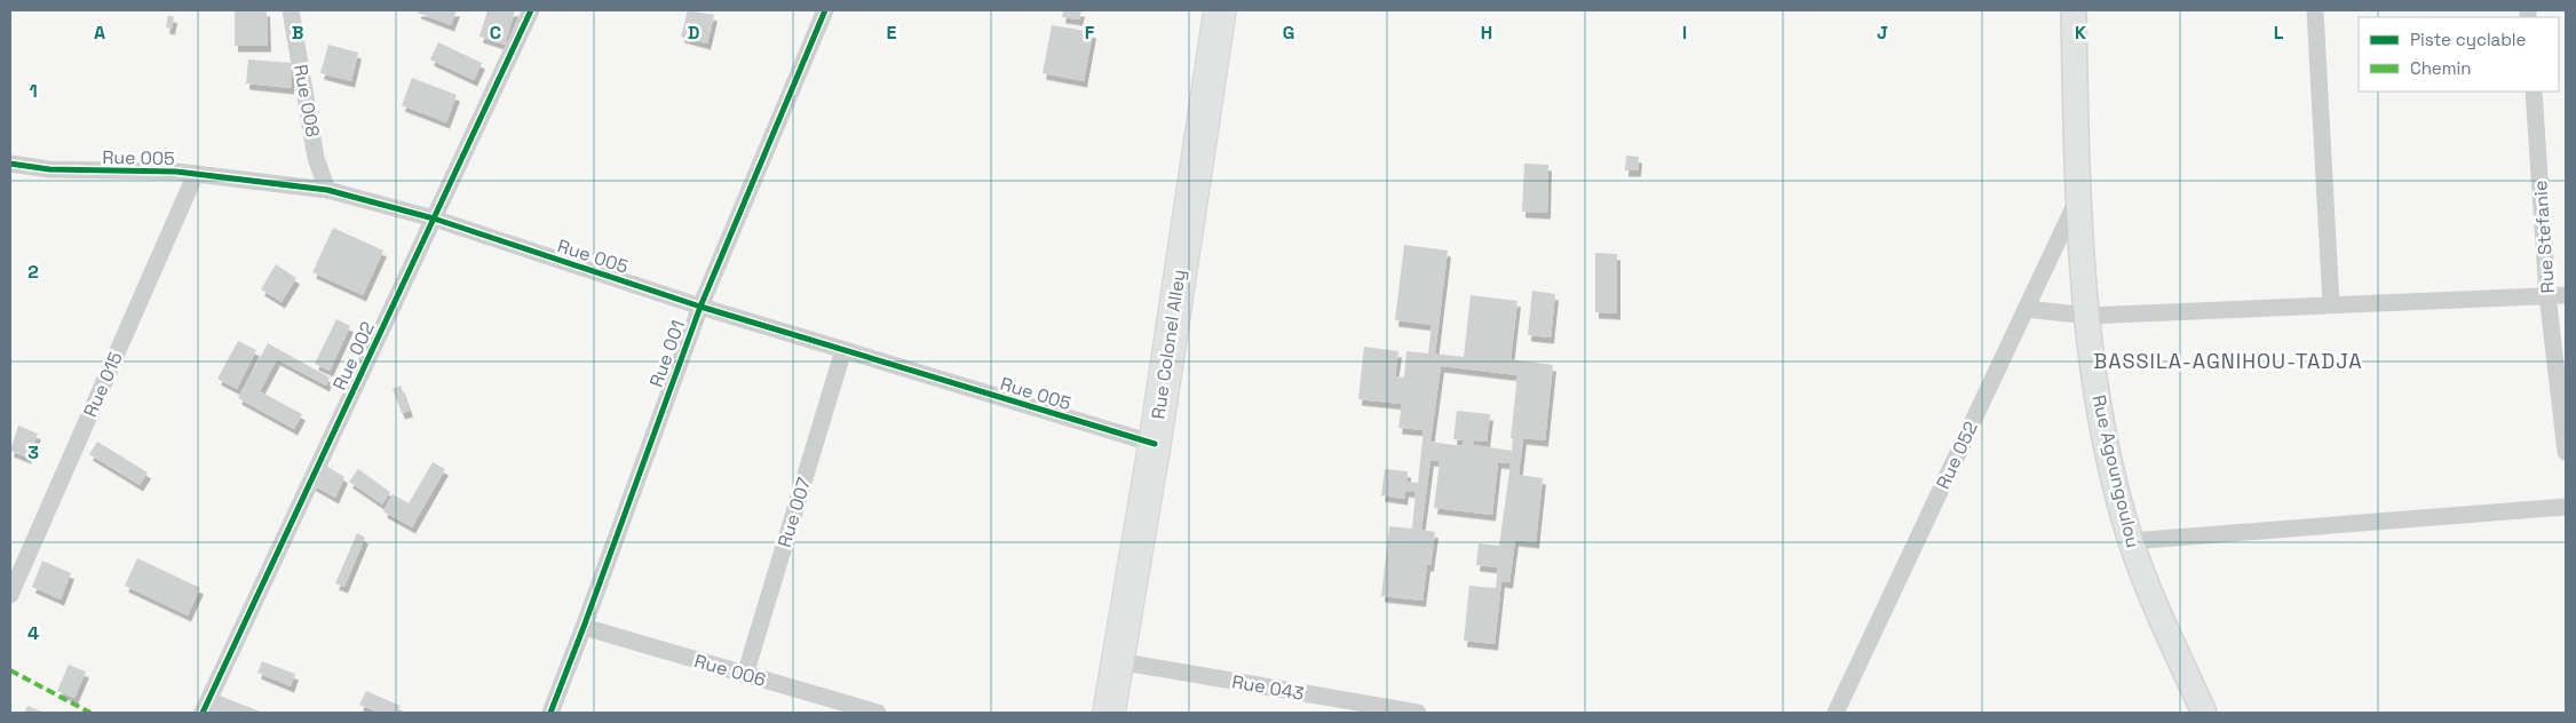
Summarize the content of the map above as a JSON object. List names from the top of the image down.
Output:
{
  "streets": {
    "highway": ["Rue Colonel Alley"],
    "main road": ["Rue Agoungoulou"],
    "street": [
      "Rue 008",
      "Rue 005",
      "Rue Stefanie",
      "Rue 001",
      "Rue 002",
      "Rue 015",
      "Rue 052",
      "Rue 007",
      "Rue 006",
      "Rue 043"
    ]
  },
  "crossings": [
    ["Rue 008", "Rue 005"],
    ["Rue 005", "Rue Colonel Alley"],
    ["Rue 005", "Rue 001"],
    ["Rue 005", "Rue 002"],
    ["Rue 005", "Rue 015"],
    ["Rue 005", "Rue 007"],
    ["Rue Colonel Alley", "Rue 043"],
    ["Rue 001", "Rue 006"],
    ["Rue 052", "Rue Agoungoulou"],
    ["Rue 007", "Rue 006"]
  ],
  "districts": ["BASSILA-AGNIHOU-TADJA"],
  "legend": ["Piste cyclable", "Chemin"],
  "grid": {
    "columns": [
      "A",
      "B",
      "C",
      "D",
      "E",
      "F",
      "G",
      "H",
      "I",
      "J",
      "K",
      "L"
    ],
    "rows": [
      "1",
      "2",
      "3",
      "4"
    ]
  }
}
